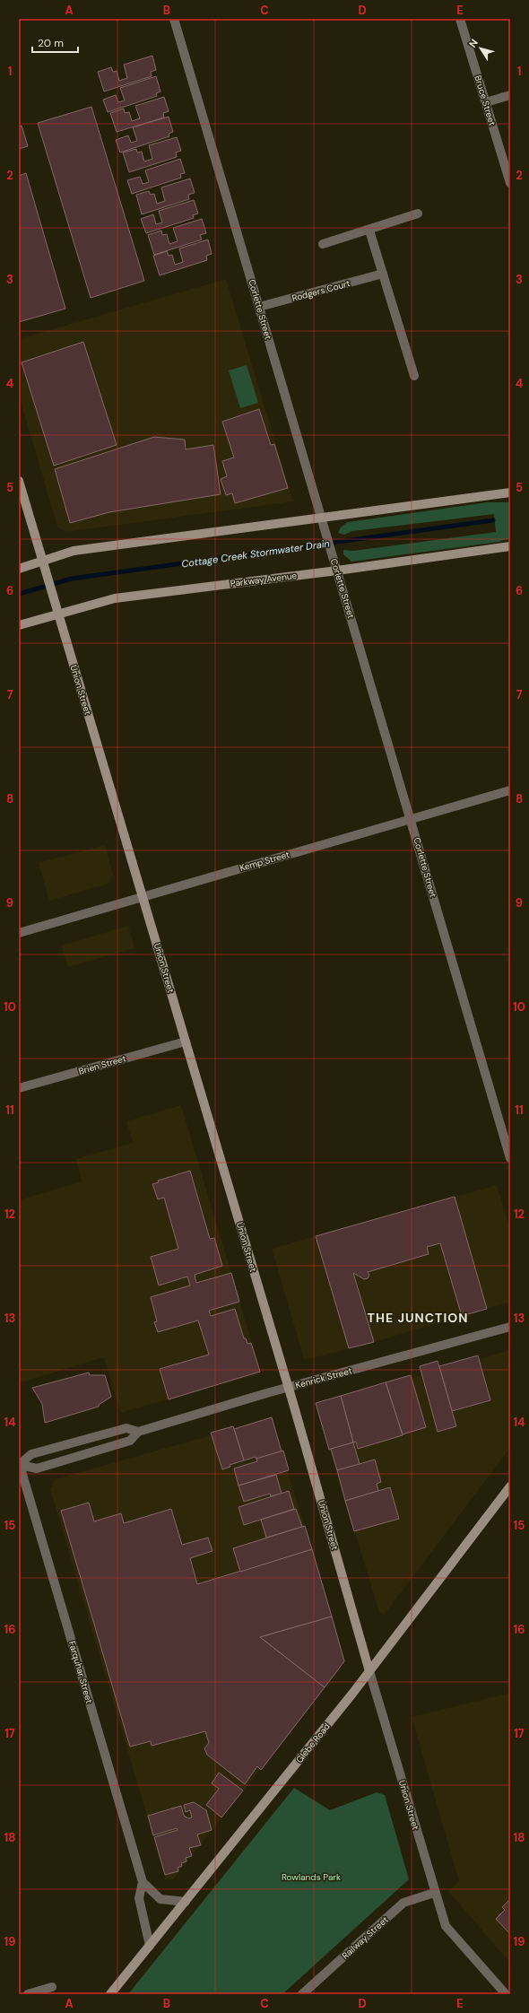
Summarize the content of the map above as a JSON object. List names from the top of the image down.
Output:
{
  "streets": {
    "main road": ["Parkway Avenue", "Union Street", "Glebe Road"],
    "street": [
      "Bruce Street",
      "Rodgers Court",
      "Corlette Street",
      "Kemp Street",
      "Brien Street",
      "Kenrick Street",
      "Farquhar Street",
      "Railway Street"
    ]
  },
  "crossings": [
    ["Rodgers Court", "Corlette Street"],
    ["Corlette Street", "Parkway Avenue"],
    ["Corlette Street", "Kemp Street"],
    ["Parkway Avenue", "Union Street"],
    ["Union Street", "Kemp Street"],
    ["Union Street", "Brien Street"],
    ["Union Street", "Kenrick Street"],
    ["Union Street", "Glebe Road"],
    ["Union Street", "Railway Street"],
    ["Kenrick Street", "Farquhar Street"],
    ["Farquhar Street", "Glebe Road"]
  ],
  "districts": ["THE JUNCTION"],
  "water": ["Cottage Creek Stormwater Drain"],
  "parks": ["Rowlands Park"],
  "scale_bar": "20 m",
  "north": "top left",
  "grid": {
    "columns": [
      "A",
      "B",
      "C",
      "D",
      "E"
    ],
    "rows": [
      "1",
      "2",
      "3",
      "4",
      "5",
      "6",
      "7",
      "8",
      "9",
      "10",
      "11",
      "12",
      "13",
      "14",
      "15",
      "16",
      "17",
      "18",
      "19"
    ]
  }
}
